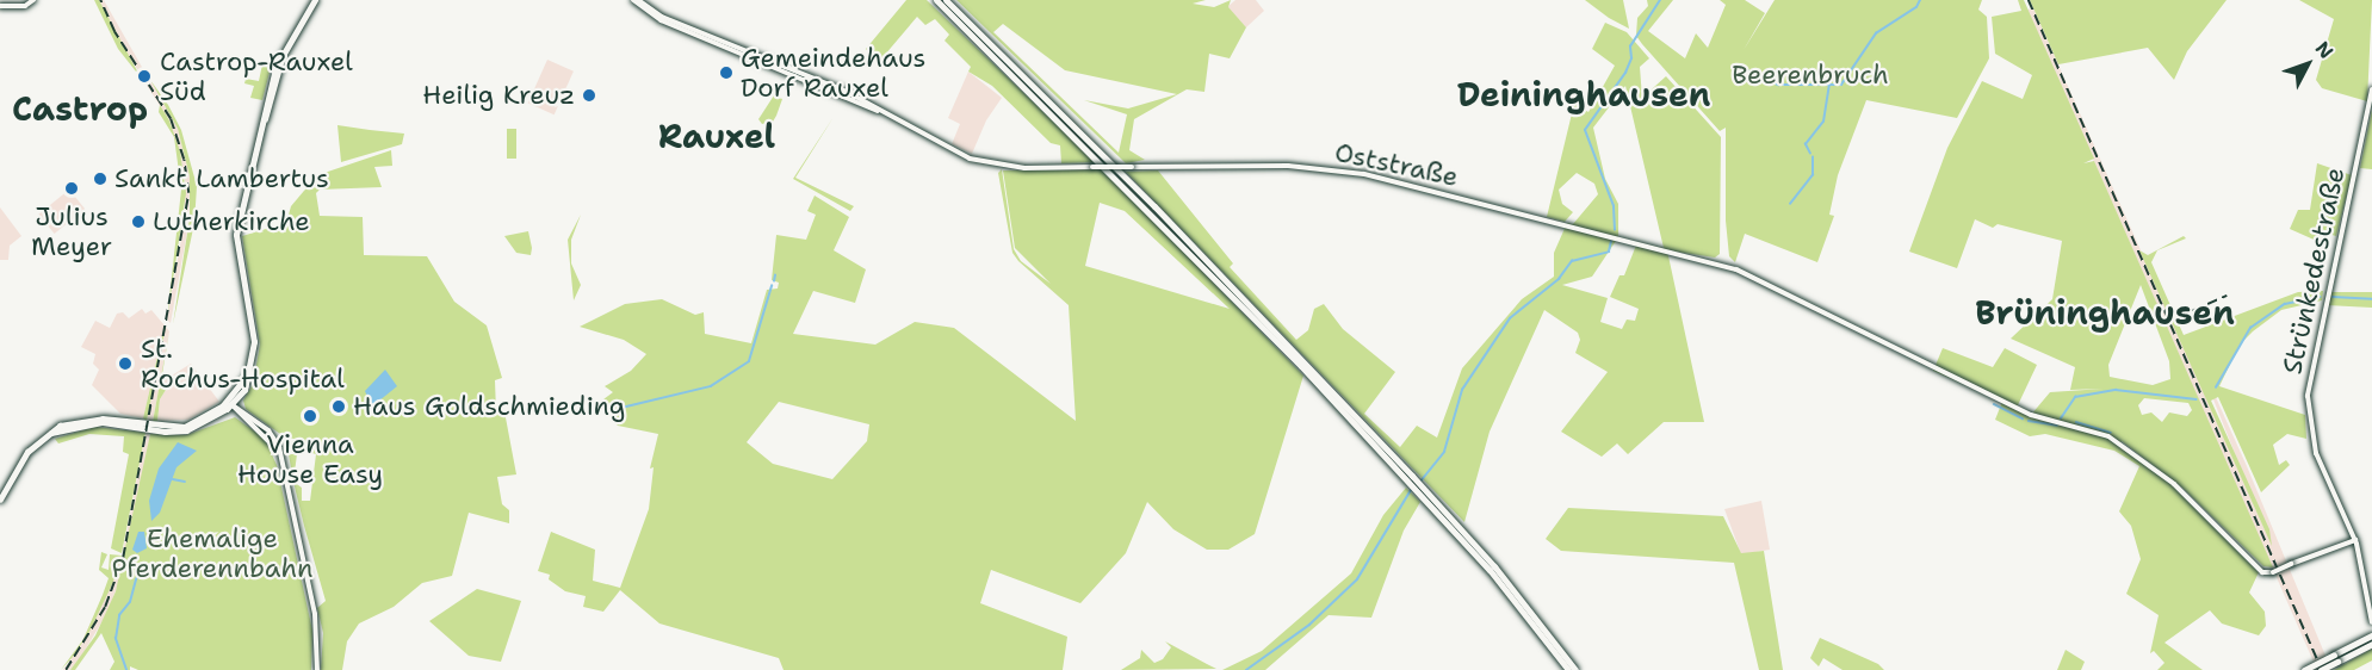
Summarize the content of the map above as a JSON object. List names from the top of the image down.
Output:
{
  "streets": {
    "main road": ["Oststraße", "Strünkedestraße"]
  },
  "crossings": [
    ["Oststraße", "Strünkedestraße"]
  ],
  "districts": [
    "Deininghausen",
    "Castrop",
    "Rauxel",
    "Brüninghausen"
  ],
  "parks": ["Beerenbruch", "Ehemalige Pferderennbahn"],
  "places": [
    "Gemeindehaus Dorf Rauxel",
    "Castrop-Rauxel Süd",
    "Heilig Kreuz",
    "Sankt Lambertus",
    "Julius Meyer",
    "Lutherkirche",
    "St. Rochus-Hospital",
    "Haus Goldschmieding",
    "Vienna House Easy"
  ],
  "north": "top right"
}
